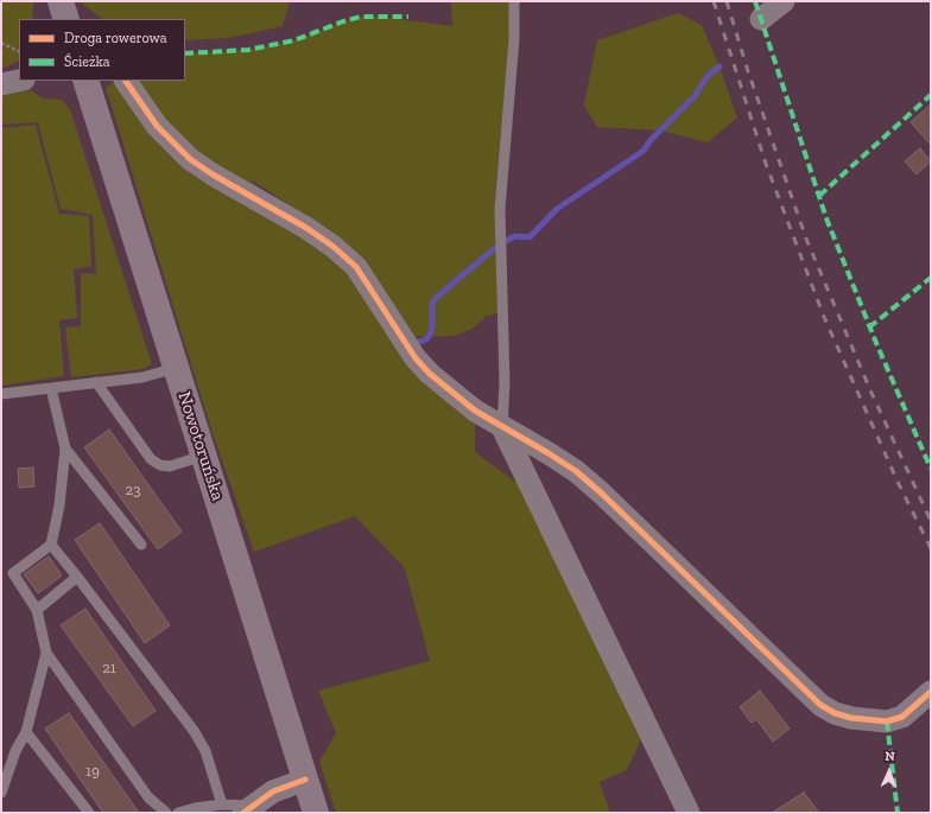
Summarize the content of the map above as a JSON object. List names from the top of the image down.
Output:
{
  "streets": {
    "main road": ["Nowotoruńska"]
  },
  "house_numbers": ["23", "21", "19"],
  "legend": ["Droga rowerowa", "Ścieżka"],
  "north": "top"
}
